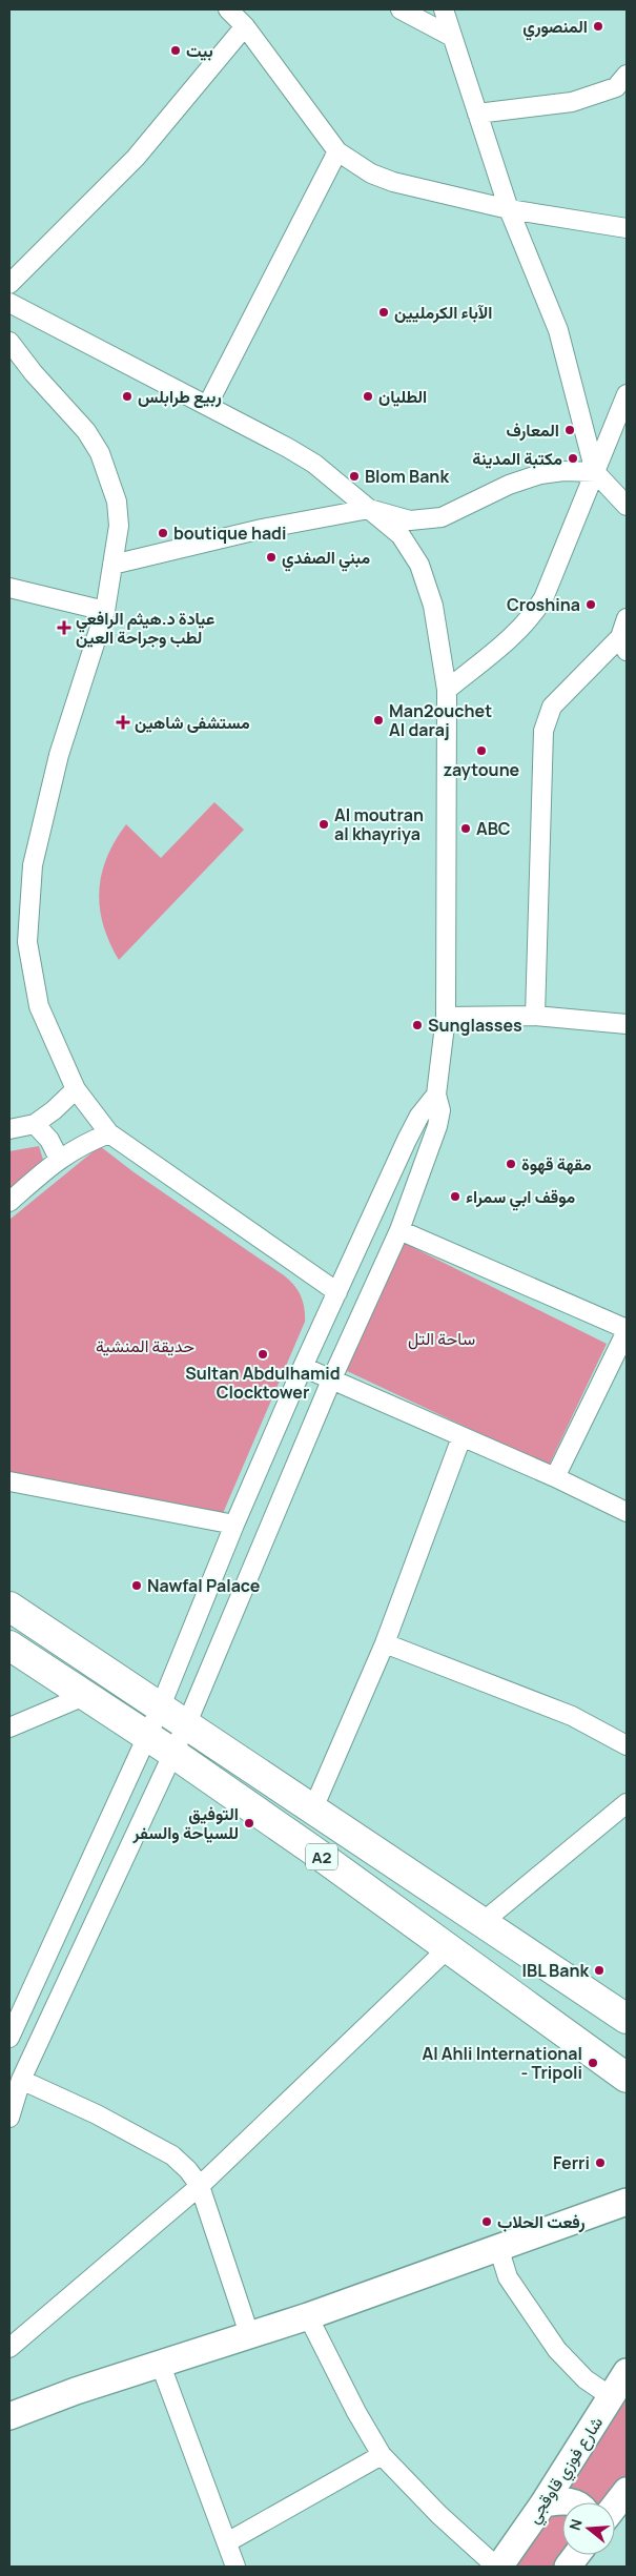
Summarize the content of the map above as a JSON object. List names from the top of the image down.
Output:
{
  "streets": {
    "highway": ["A2"],
    "street": ["شارع فوزي قاوقجي"]
  },
  "parks": ["ساحة التل", "حديقة المنشية"],
  "places": {
    "other": [
      "المنصوري",
      "بيت",
      "الآباء الكرمليين",
      "ربيع طرابلس",
      "الطليان",
      "المعارف",
      "مكتبة المدينة",
      "Blom Bank",
      "boutique hadi",
      "مبني الصفدي",
      "Croshina",
      "Man2ouchet Al daraj",
      "zaytoune",
      "Al moutran al khayriya",
      "ABC",
      "Sunglasses",
      "مقهة قهوة",
      "موقف ابي سمراء",
      "Sultan Abdulhamid Clocktower",
      "Nawfal Palace",
      "التوفيق للسياحة والسفر",
      "IBL Bank",
      "Al Ahli International - Tripoli",
      "Ferri",
      "رفعت الحلاب"
    ],
    "health": ["عيادة د.هيثم الرافعي لطب وجراحة العين", "مستشفى شاهين"]
  },
  "north": "left"
}
